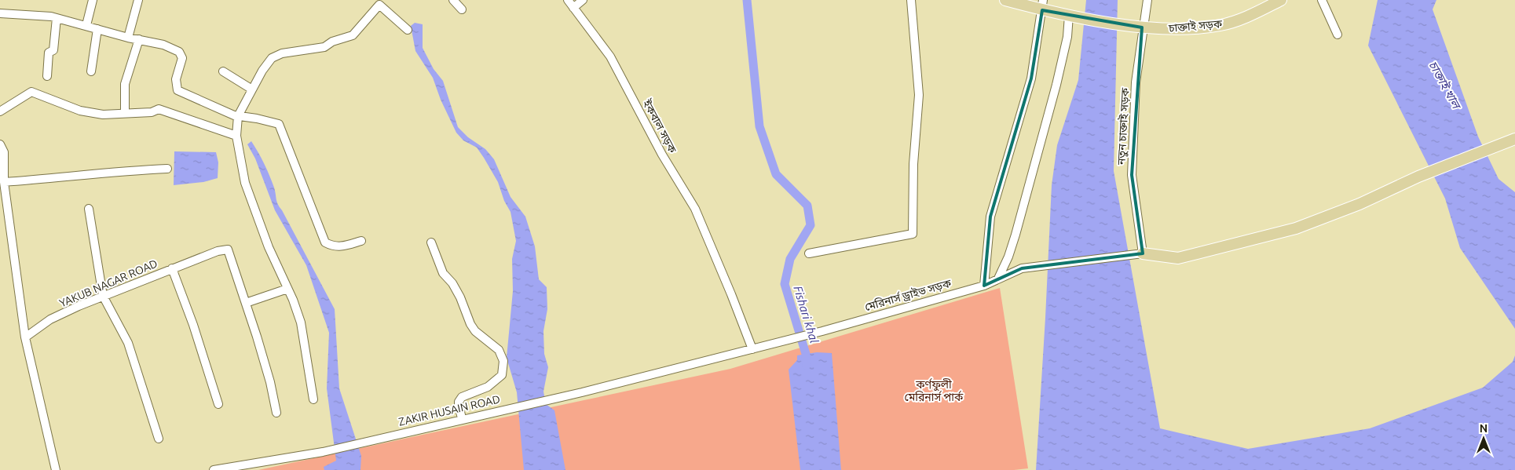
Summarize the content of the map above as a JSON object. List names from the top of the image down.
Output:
{
  "streets": {
    "main road": ["চাক্তাই সড়ক"],
    "street": [
      "ইকবাল সড়ক",
      "নতুন চাক্তাই সড়ক",
      "YAKUB NAGAR ROAD",
      "মেরিনার্স ড্রাইভ সড়ক",
      "ZAKIR HUSAIN ROAD"
    ]
  },
  "crossings": [
    ["চাক্তাই সড়ক", "নতুন চাক্তাই সড়ক"],
    ["ইকবাল সড়ক", "মেরিনার্স ড্রাইভ সড়ক"],
    ["ইকবাল সড়ক", "ZAKIR HUSAIN ROAD"],
    ["নতুন চাক্তাই সড়ক", "মেরিনার্স ড্রাইভ সড়ক"],
    ["মেরিনার্স ড্রাইভ সড়ক", "ZAKIR HUSAIN ROAD"]
  ],
  "water": ["চাক্তাই খাল", "Fishari khal"],
  "parks": ["কর্ণফুলী মেরিনার্স পার্ক"],
  "north": "top"
}
